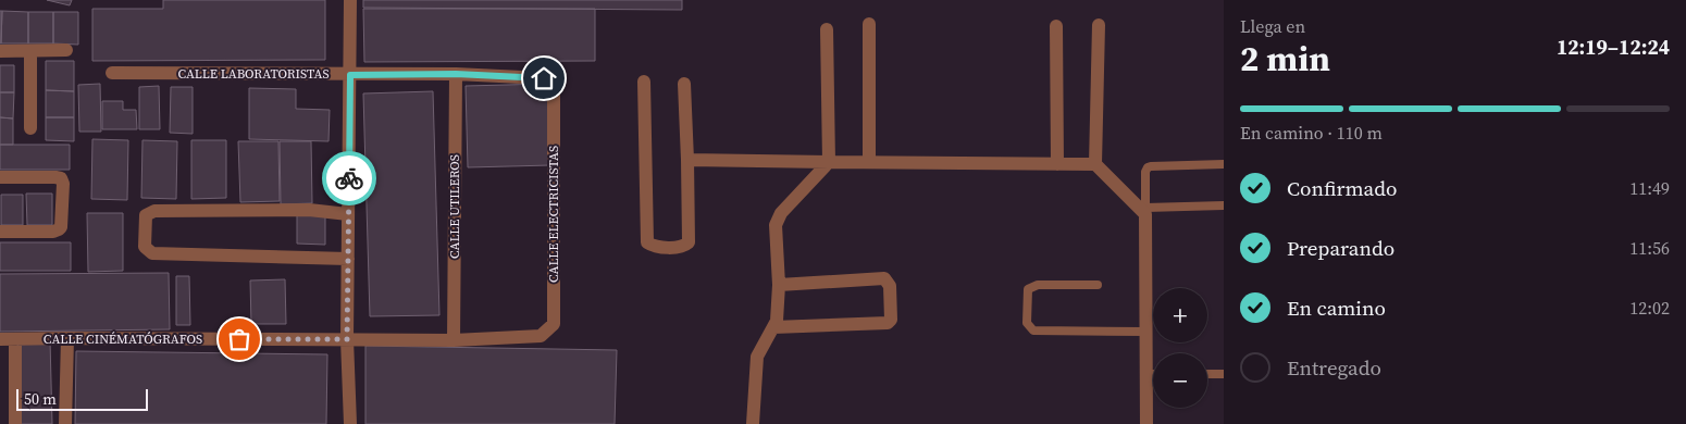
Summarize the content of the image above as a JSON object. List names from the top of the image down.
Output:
{
  "streets": {
    "street": [
      "CALLE LABORATORISTAS",
      "CALLE UTILEROS",
      "CALLE ELECTRICISTAS",
      "CALLE CINÉMATÓGRAFOS"
    ]
  },
  "crossings": [
    ["CALLE LABORATORISTAS", "CALLE UTILEROS"],
    ["CALLE LABORATORISTAS", "CALLE ELECTRICISTAS"],
    ["CALLE UTILEROS", "CALLE CINÉMATÓGRAFOS"],
    ["CALLE ELECTRICISTAS", "CALLE CINÉMATÓGRAFOS"]
  ],
  "scale_bar": "50 m",
  "page": {
    "heading": ["2 min", "Llega en", "12:19–12:24"],
    "bar": "En camino · 110 m",
    "list": [
      ["Confirmado", "11:49"],
      ["Preparando", "11:56"],
      ["En camino", "12:02"],
      "Entregado"
    ],
    "map_buttons": ["+", "−"],
    "scale": "50 m"
  }
}
